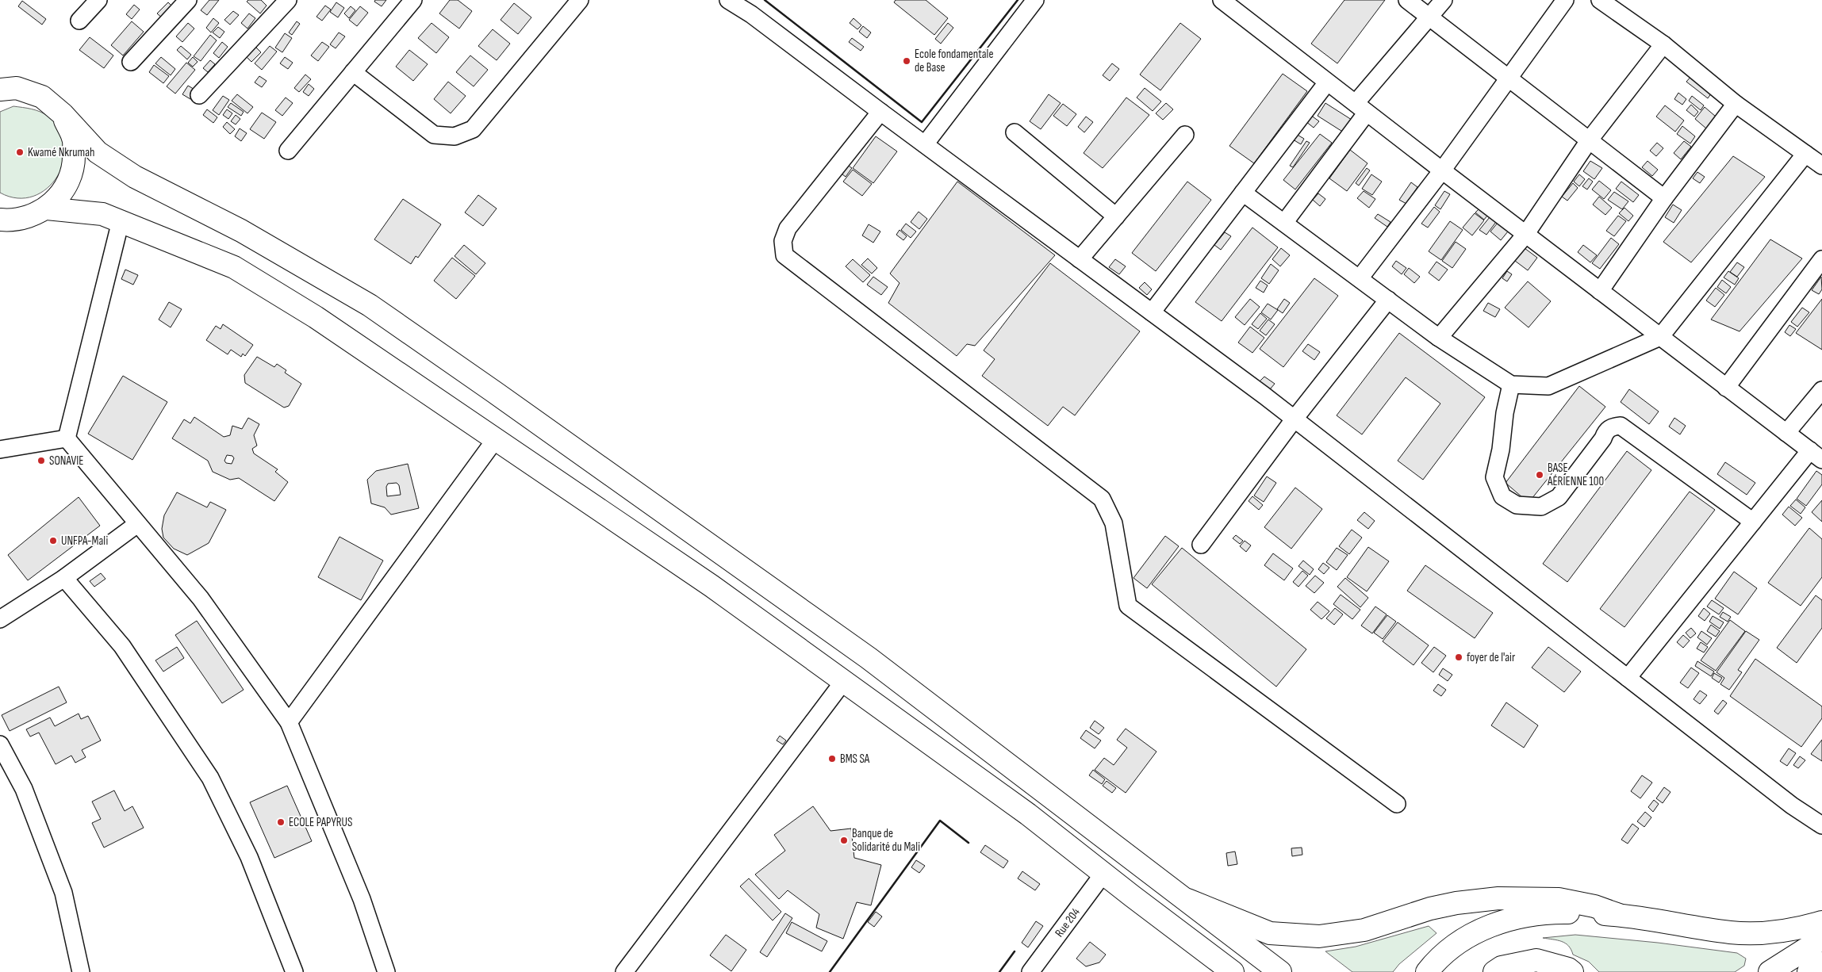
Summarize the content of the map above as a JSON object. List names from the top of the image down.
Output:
{
  "streets": {
    "street": ["Rue 204"]
  },
  "places": [
    "Ecole fondamentale de Base",
    "Kwamé Nkrumah",
    "SONAVIE",
    "BASE AÉRIENNE 100",
    "UNFPA-Mali",
    "foyer de l'air",
    "BMS SA",
    "ECOLE PAPYRUS",
    "Banque de Solidarité du Mali"
  ]
}
